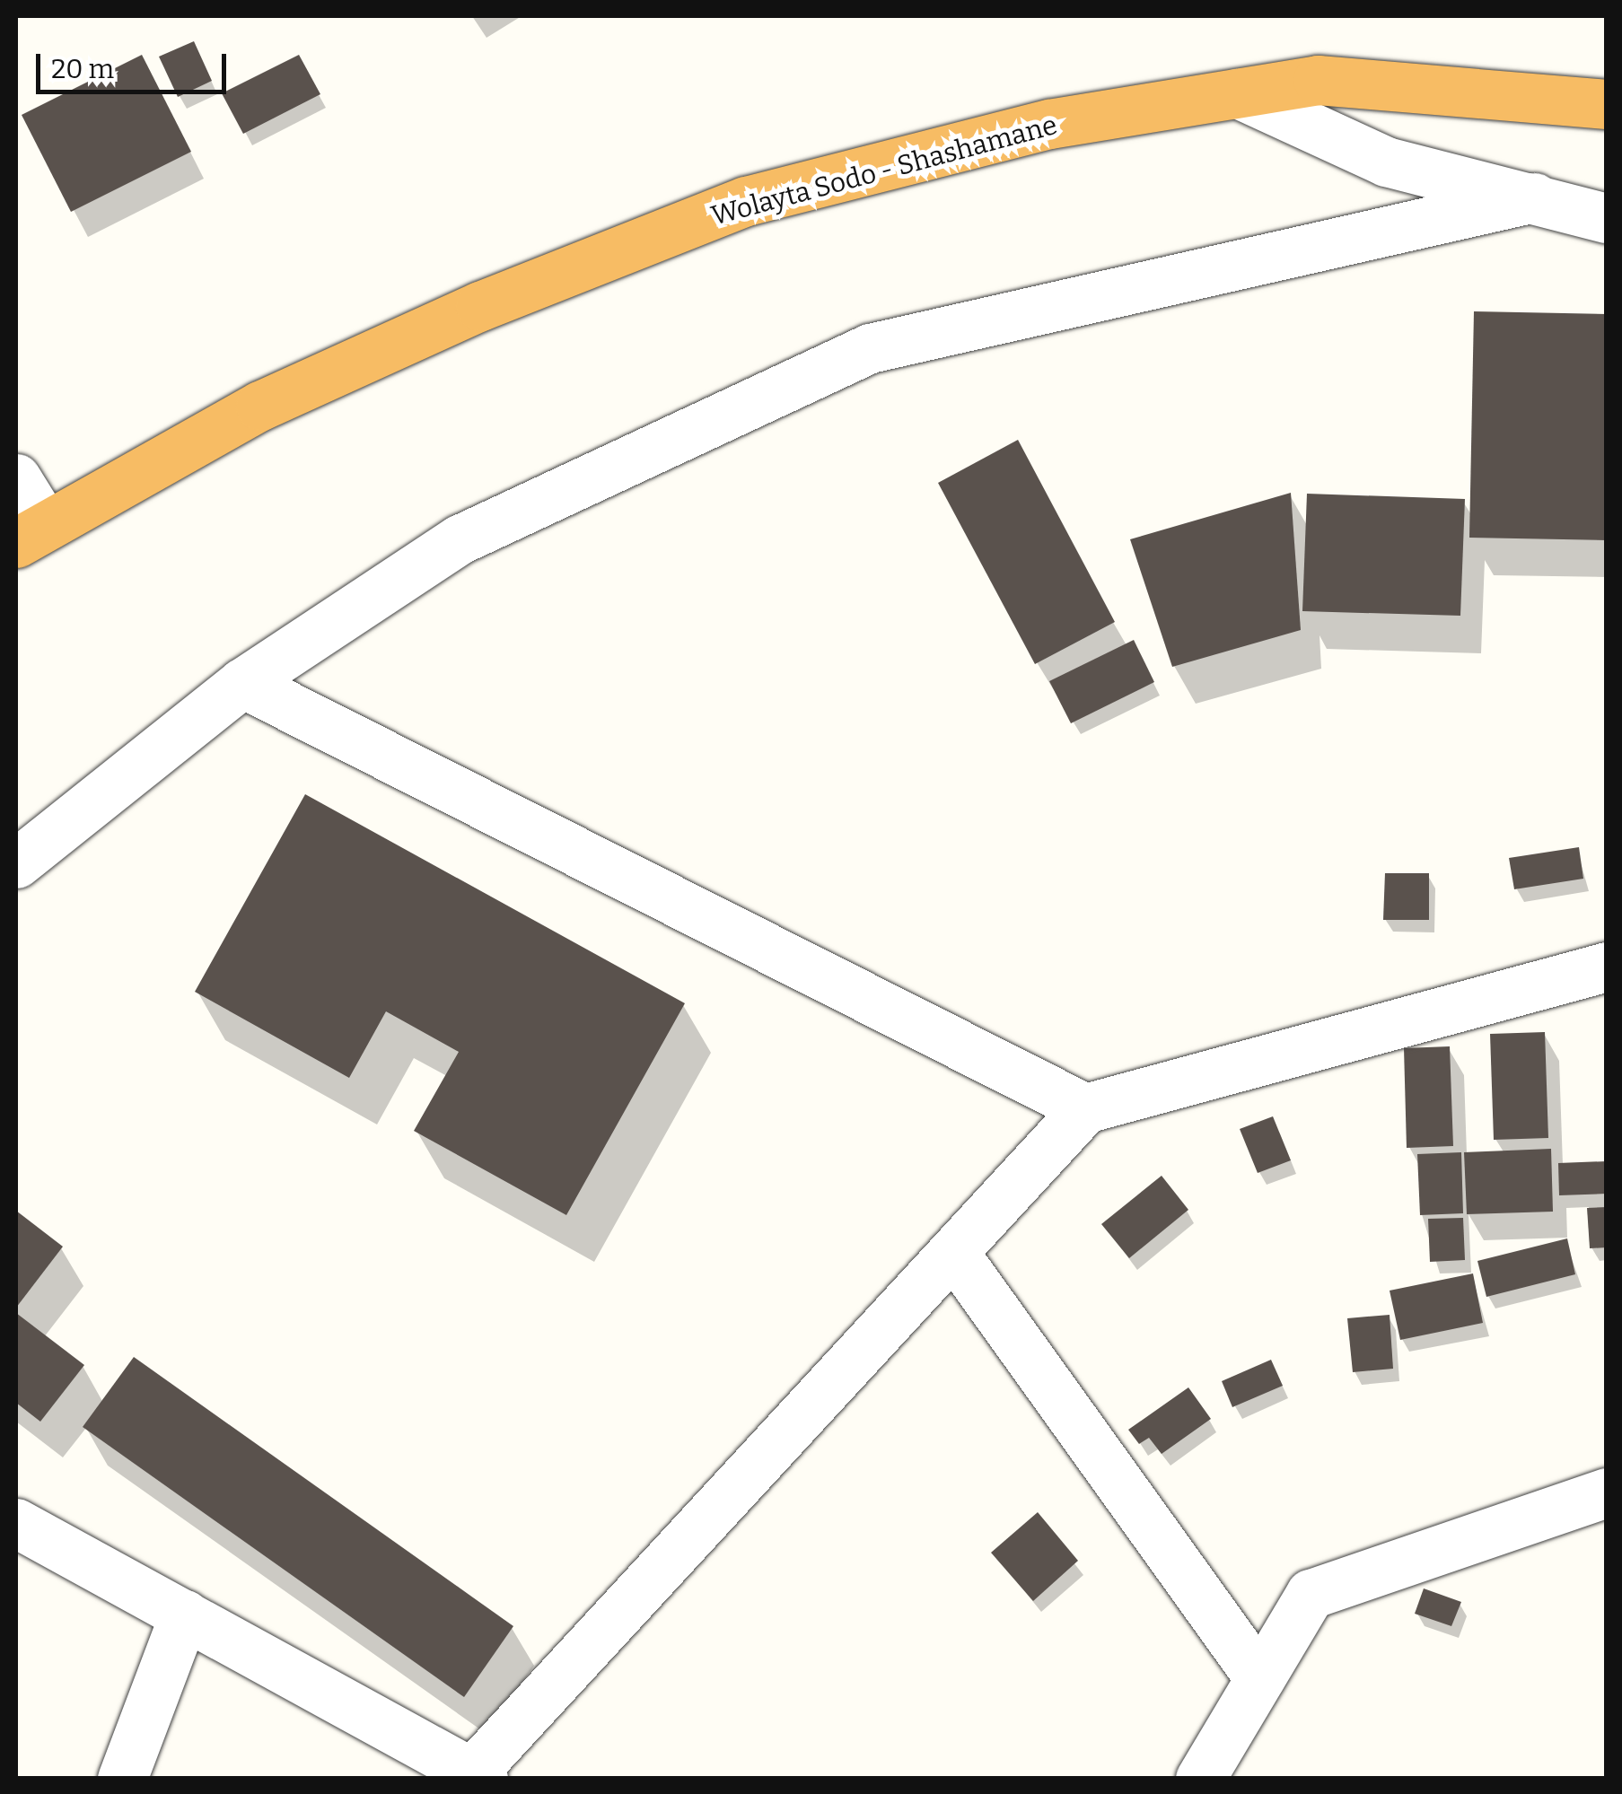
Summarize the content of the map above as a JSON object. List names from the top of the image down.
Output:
{
  "streets": {
    "highway": ["Wolayta Sodo - Shashamane"]
  },
  "scale_bar": "20 m"
}
